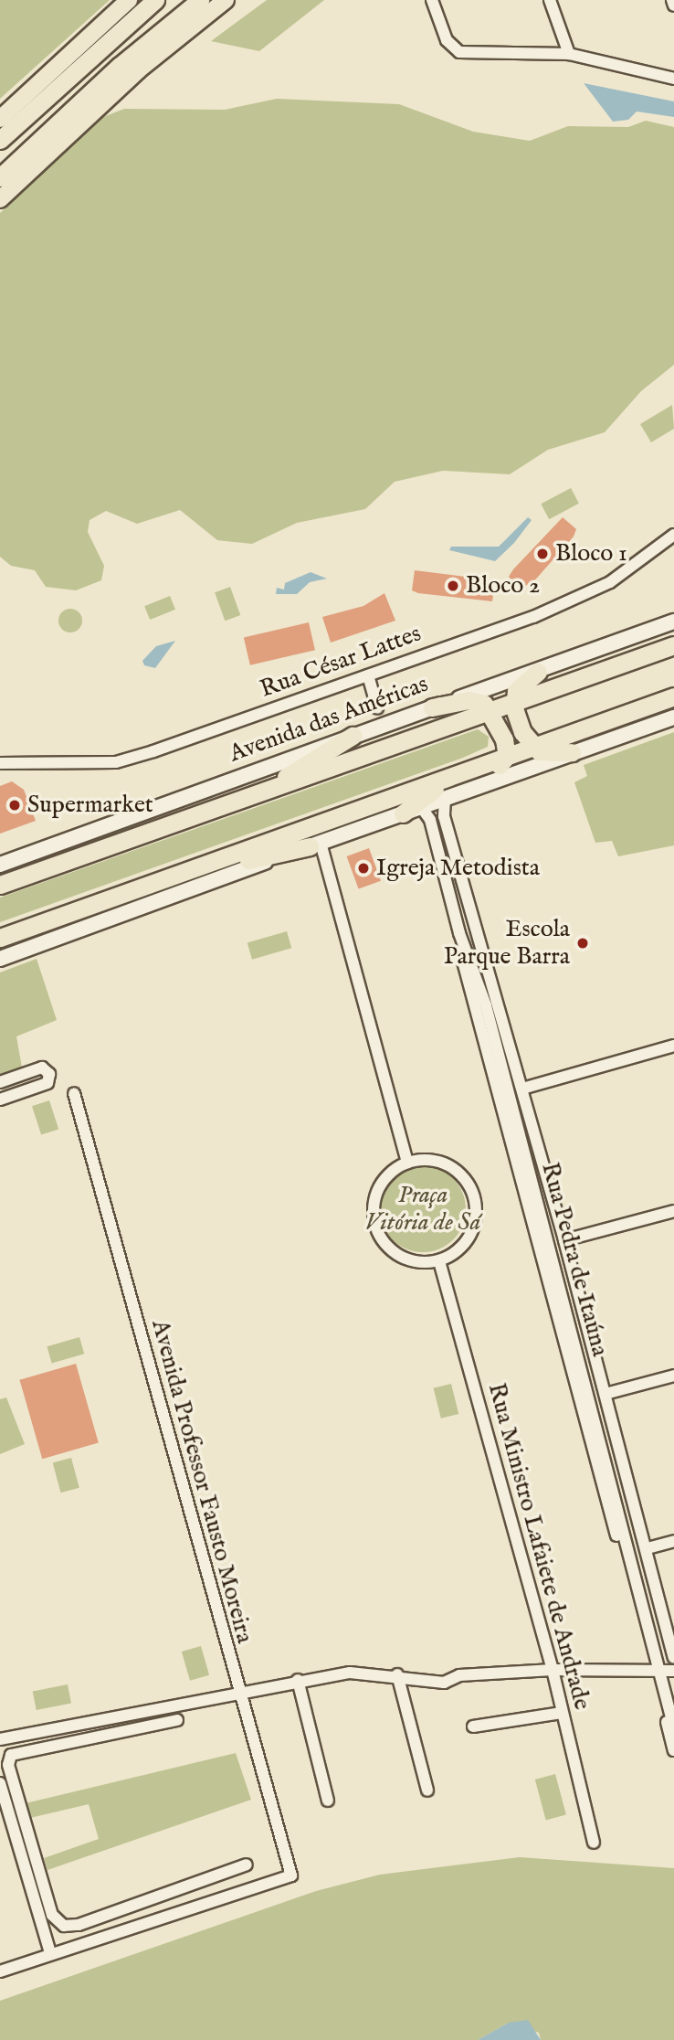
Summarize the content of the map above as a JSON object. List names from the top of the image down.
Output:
{
  "streets": {
    "highway": ["Avenida das Américas"],
    "street": [
      "Rua César Lattes",
      "Rua Pedra de Itaúna",
      "Avenida Professor Fausto Moreira",
      "Rua Ministro Lafaiete de Andrade"
    ]
  },
  "parks": ["Praça Vitória de Sá"],
  "places": [
    "Bloco 1",
    "Bloco 2",
    "Supermarket",
    "Igreja Metodista",
    "Escola Parque Barra"
  ]
}
